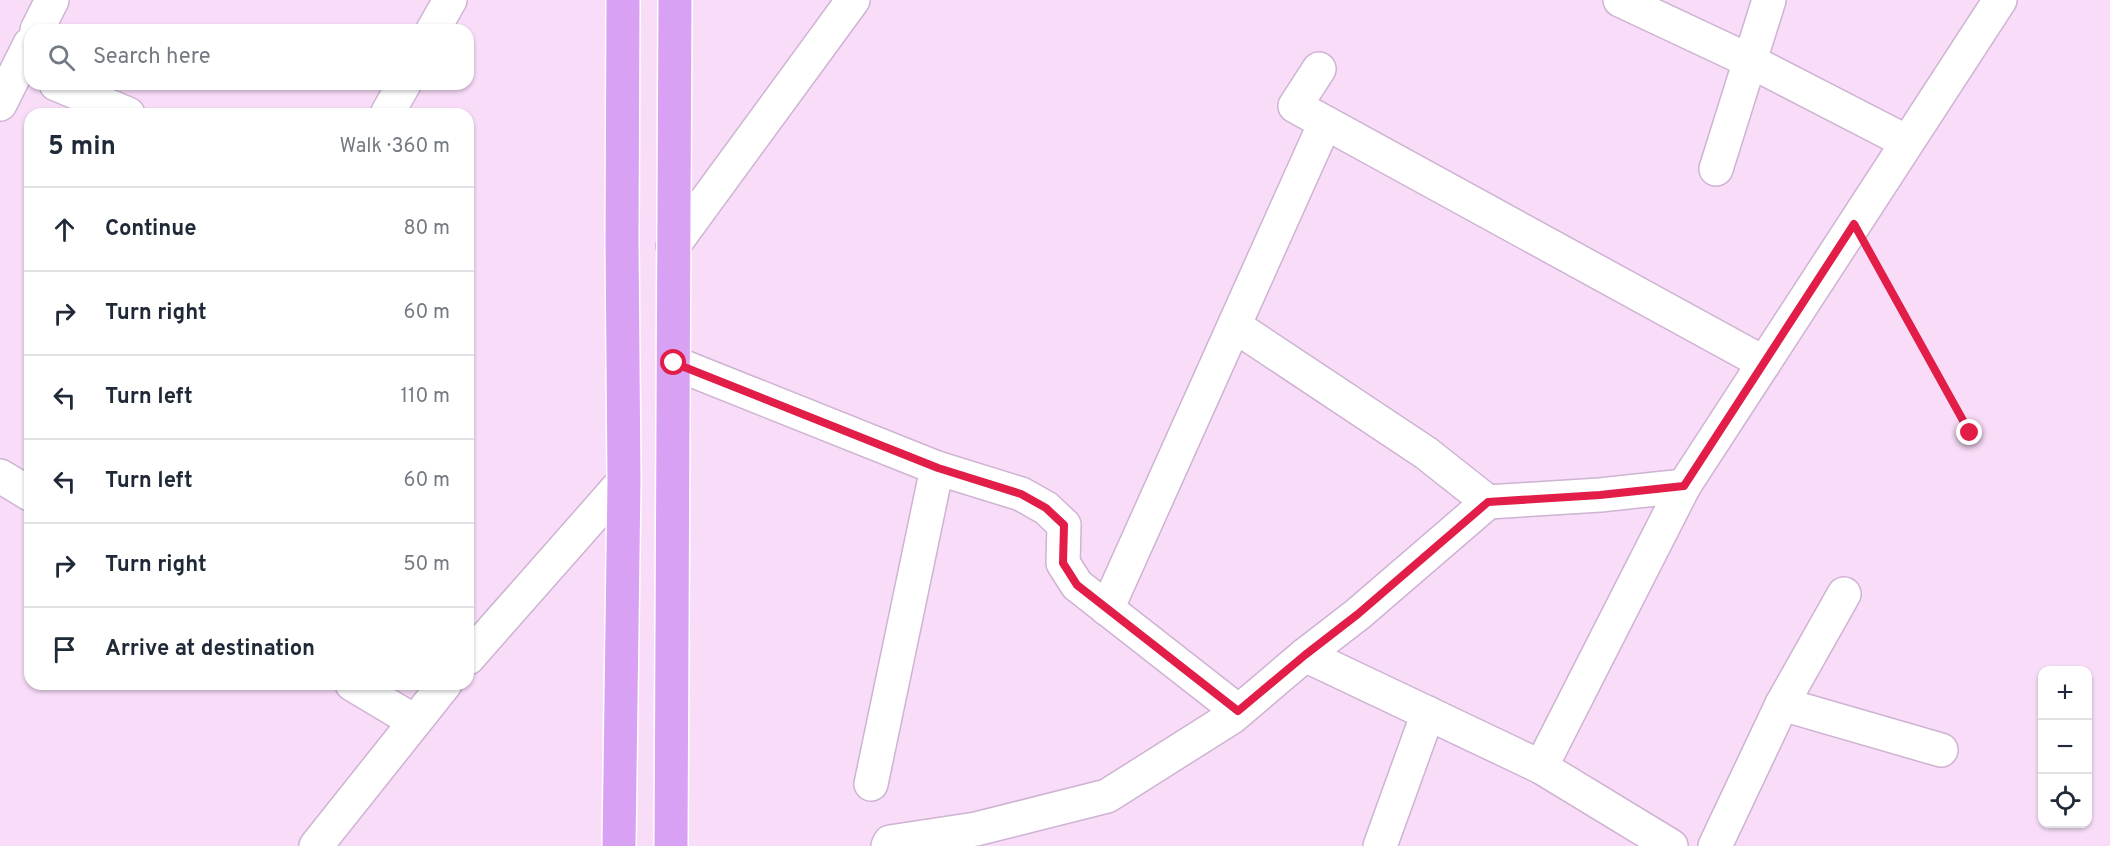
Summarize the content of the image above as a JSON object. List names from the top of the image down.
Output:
{
  "page": {
    "search": "Search here",
    "heading": ["5 min", "Walk · 360 m"],
    "list": [
      ["Continue", "80 m"],
      ["Turn right", "60 m"],
      ["Turn left", "110 m"],
      ["Turn left", "60 m"],
      ["Turn right", "50 m"],
      "Arrive at destination"
    ],
    "map_buttons": ["+", "−"]
  }
}
